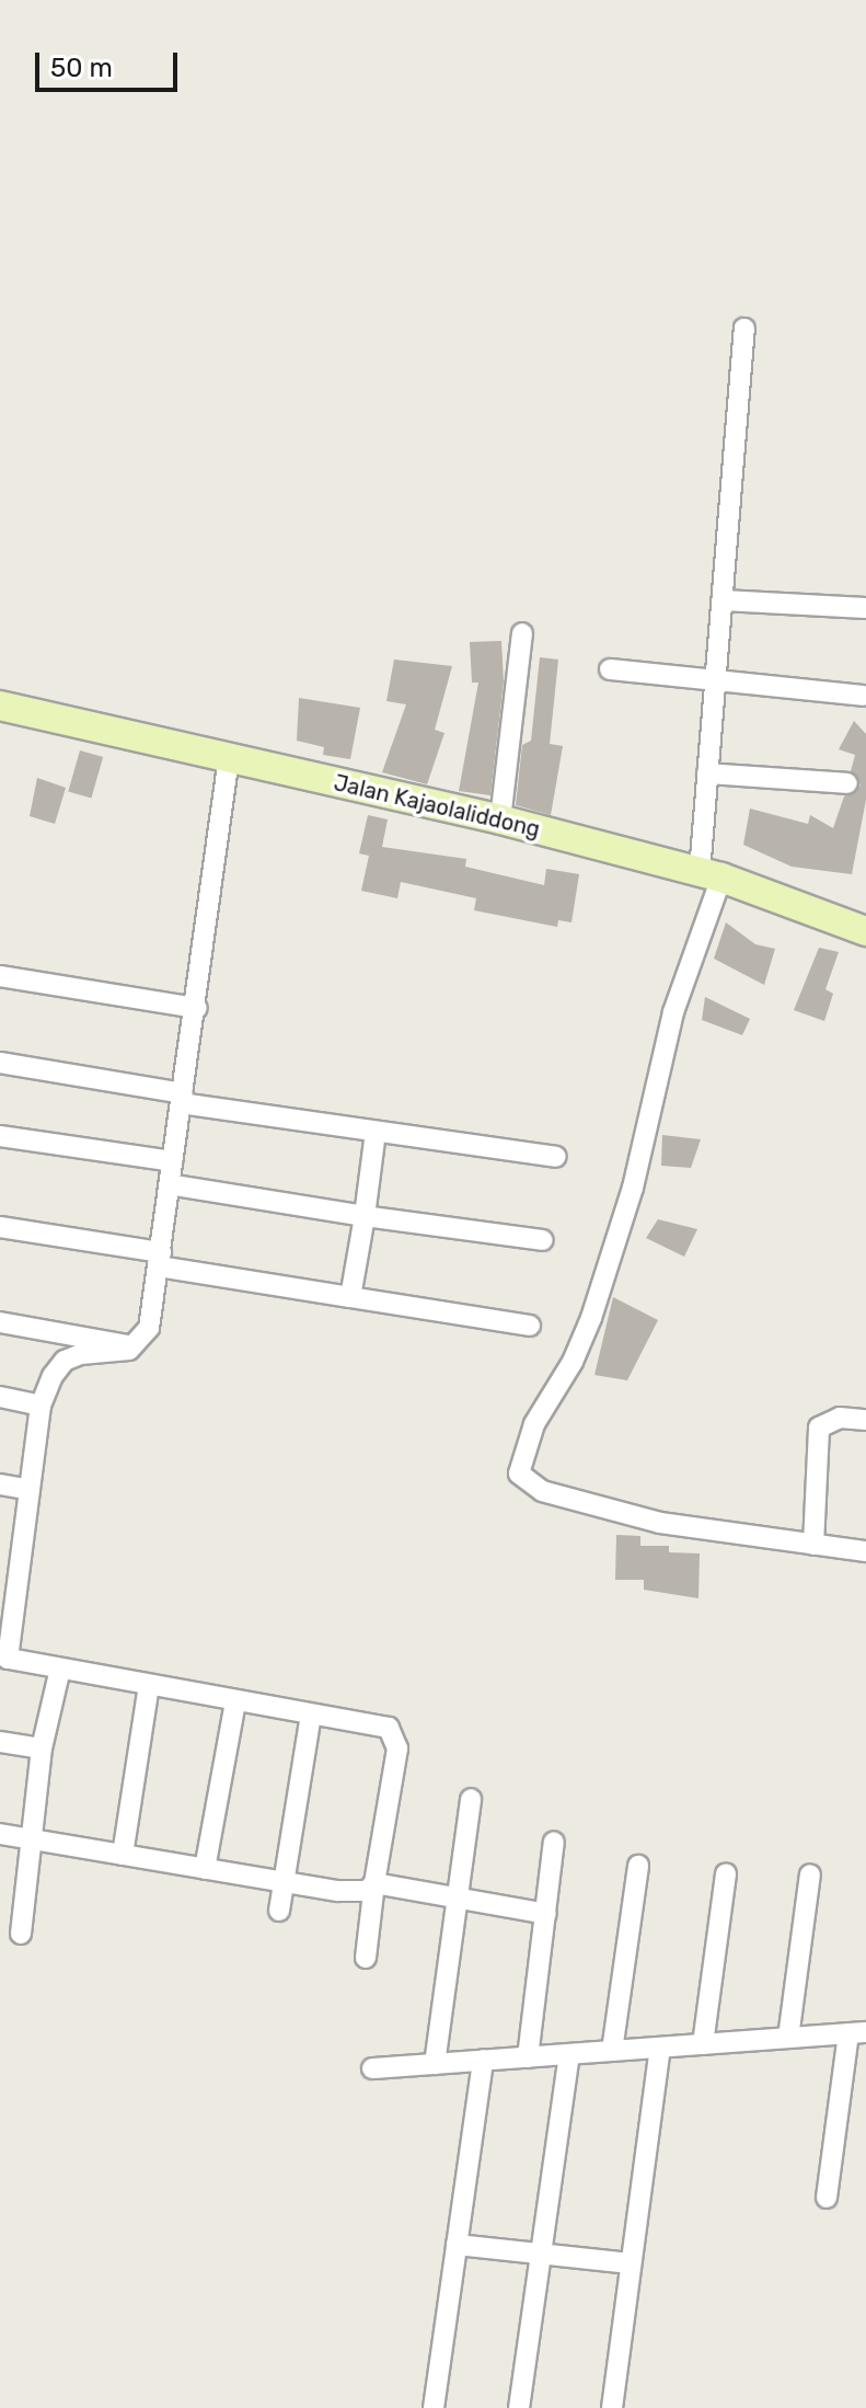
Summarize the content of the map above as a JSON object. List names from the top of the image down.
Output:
{
  "streets": {
    "street": ["Jalan Kajaolaliddong"]
  },
  "scale_bar": "50 m"
}
